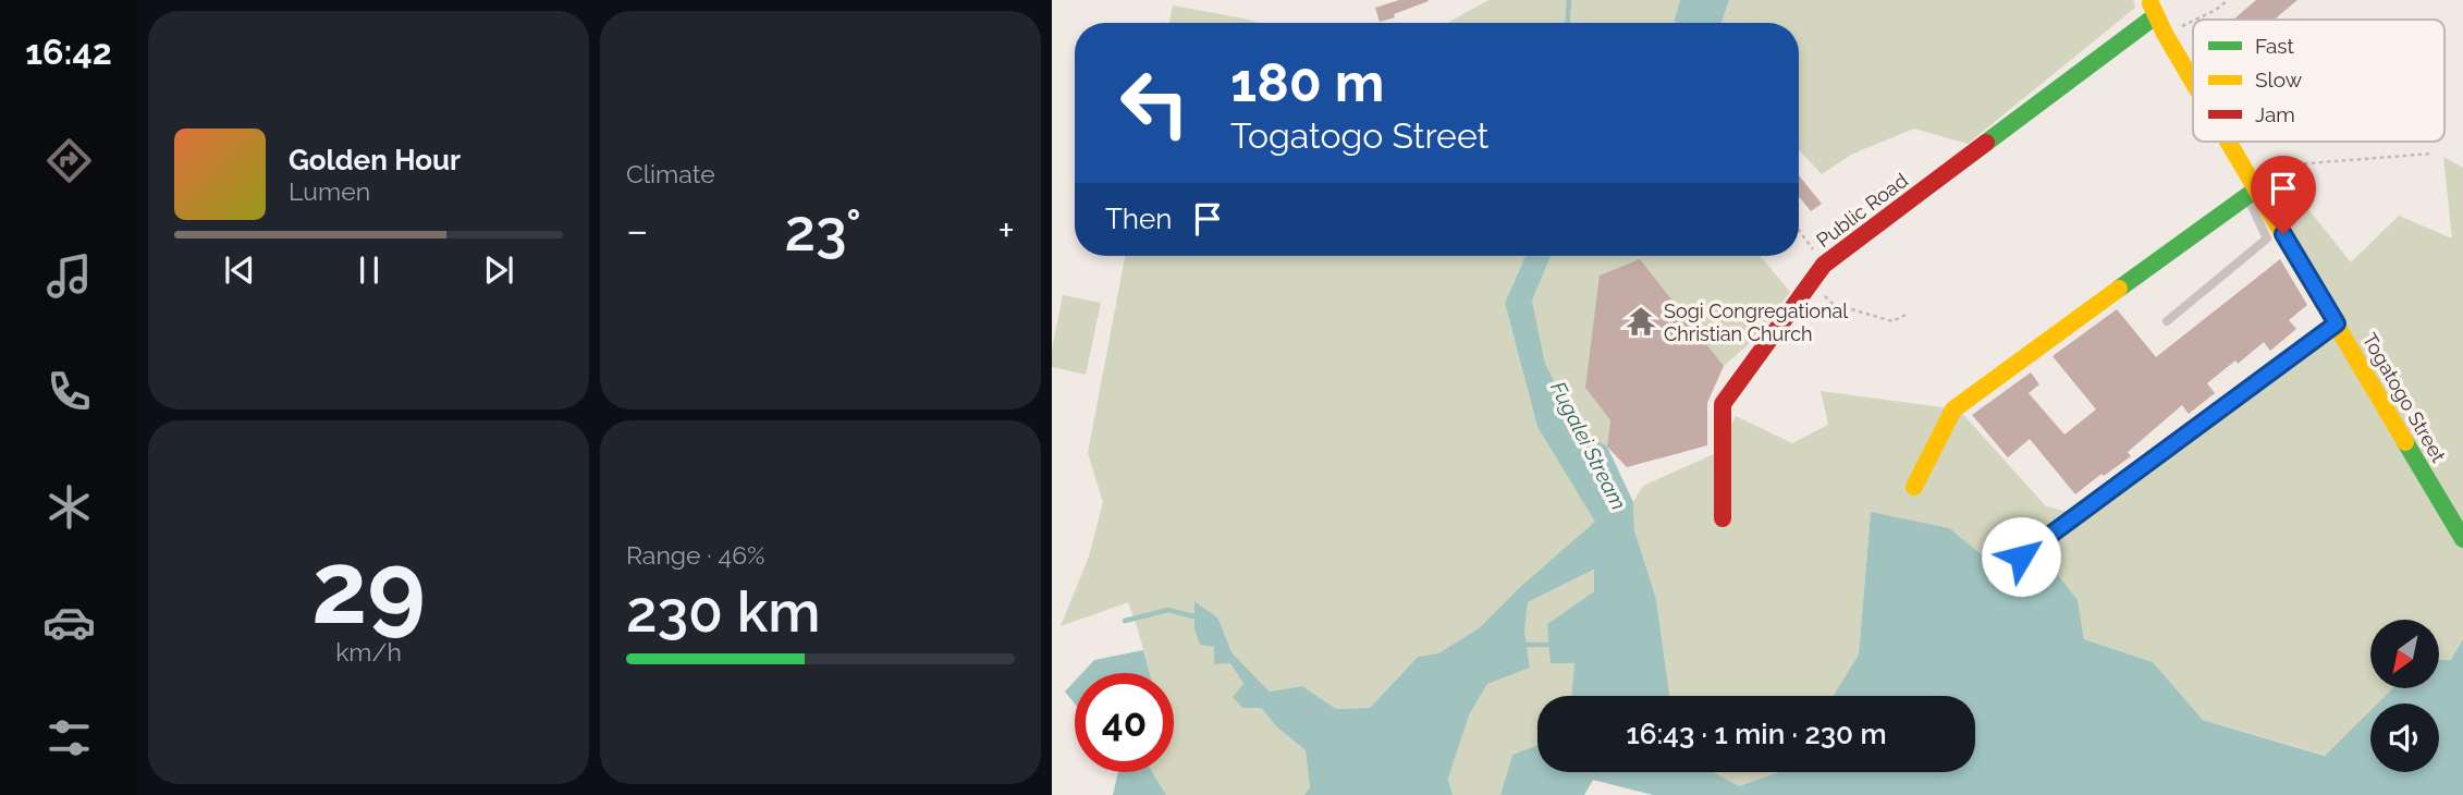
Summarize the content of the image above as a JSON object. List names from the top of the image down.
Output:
{
  "streets": {
    "street": ["Public Road", "Togatogo Street"]
  },
  "crossings": [
    ["Public Road", "Togatogo Street"]
  ],
  "water": ["Fugalei Stream"],
  "places": {
    "temple": ["Sogi Congregational Christian Church"]
  },
  "legend": ["Fast", "Slow", "Jam"],
  "north": "bottom left",
  "page": {
    "tabs": "16:42",
    "tile": [
      "Climate",
      ["29", "km/h"],
      ["Range · 46%", "230 km"]
    ],
    "turn": ["180 m", "Togatogo Street"],
    "song": ["Golden Hour", "Lumen"],
    "then": "Then",
    "heat": ["−", "23°", "+"],
    "limit": "40",
    "trip": "16:43 · 1 min · 230 m"
  }
}
